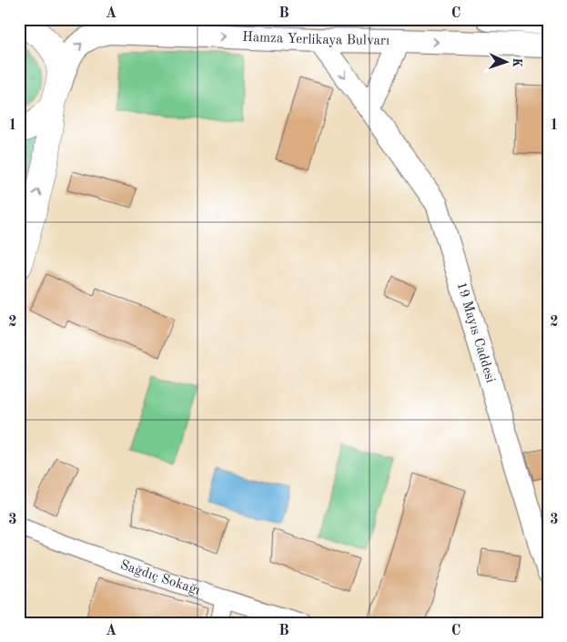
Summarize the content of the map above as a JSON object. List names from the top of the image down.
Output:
{
  "streets": {
    "main road": ["Hamza Yerlikaya Bulvarı"],
    "street": ["19 Mayıs Caddesi", "Sağdıç Sokağı"]
  },
  "crossings": [
    ["Hamza Yerlikaya Bulvarı", "19 Mayıs Caddesi"]
  ],
  "one_way": ["Hamza Yerlikaya Bulvarı"],
  "north": "right",
  "grid": {
    "columns": ["A", "B", "C"],
    "rows": ["1", "2", "3"]
  }
}
